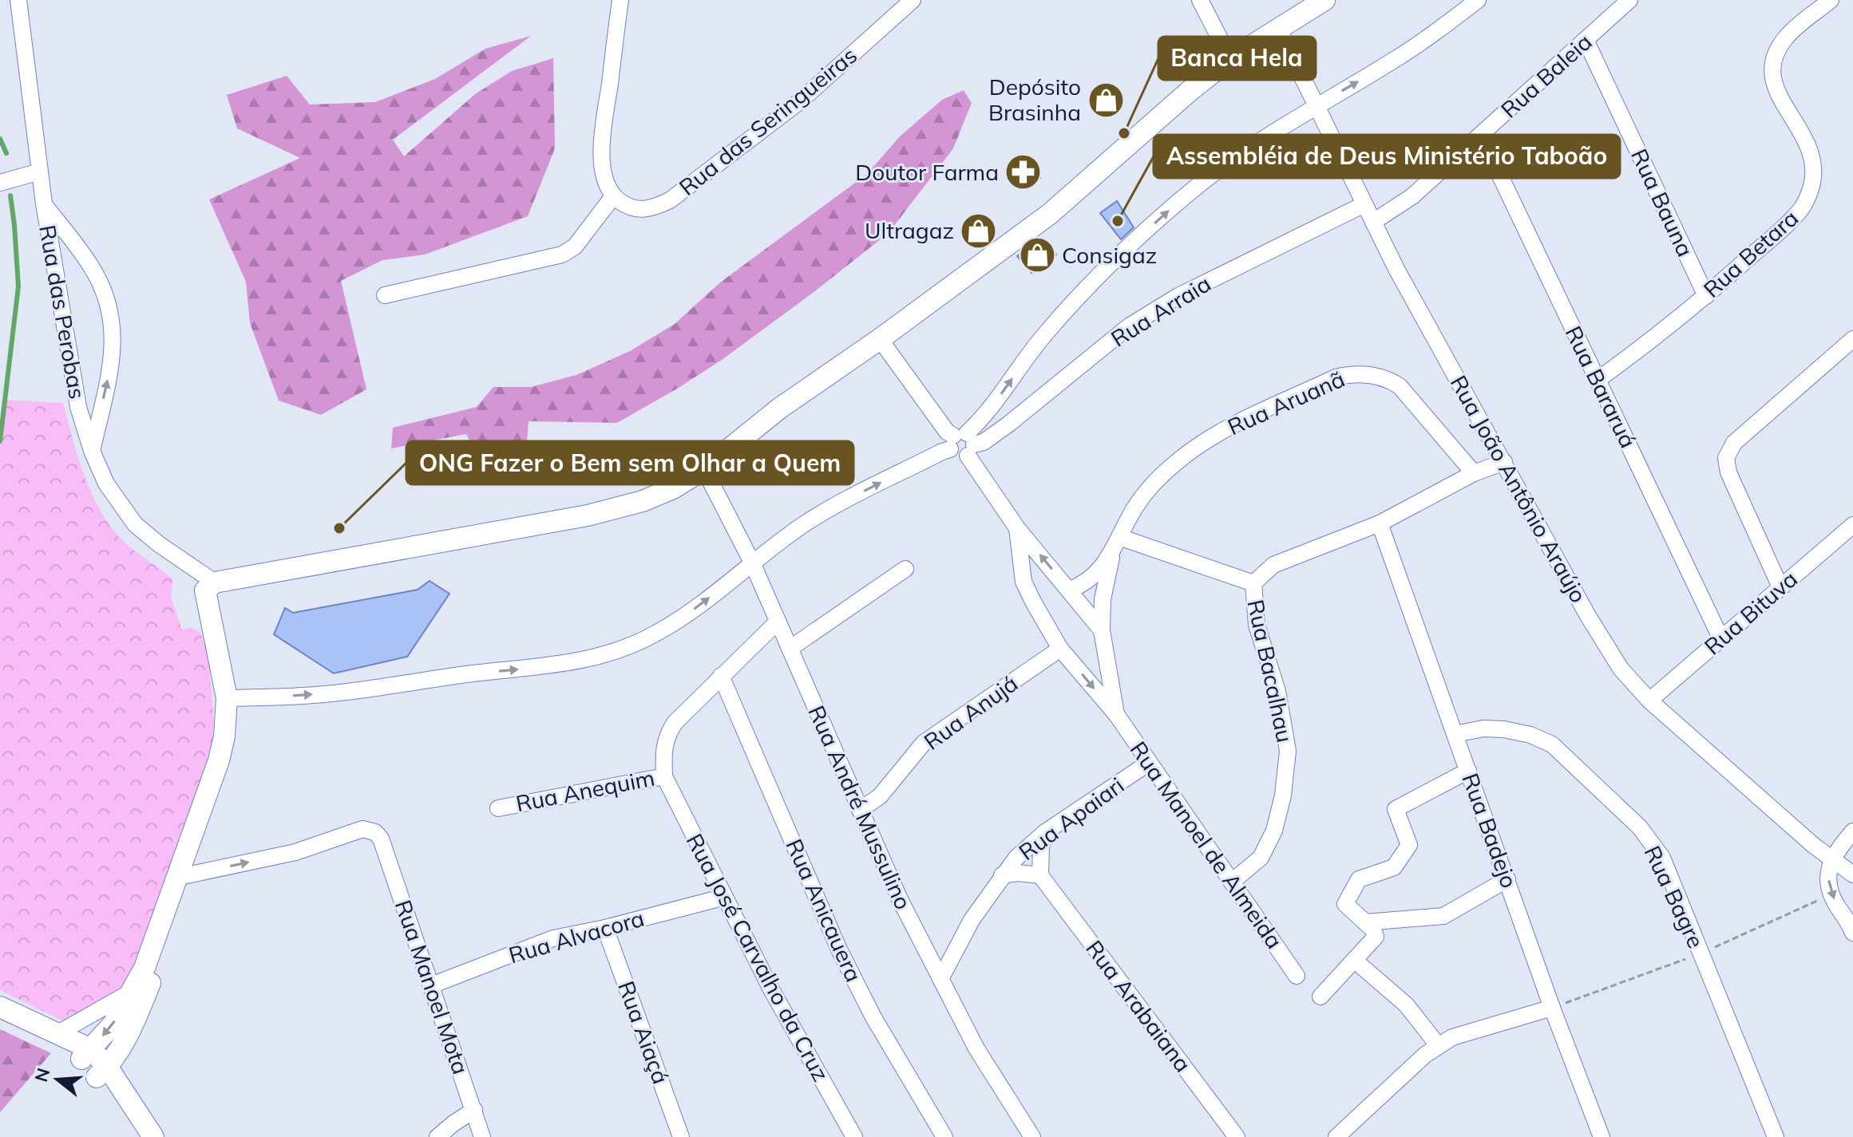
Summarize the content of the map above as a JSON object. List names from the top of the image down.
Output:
{
  "streets": {
    "street": [
      "Rua Baleia",
      "Rua das Seringueiras",
      "Rua Bauna",
      "Rua Betara",
      "Rua Arraia",
      "Rua das Perobas",
      "Rua Bararuá",
      "Rua Aruanã",
      "Rua João Antônio Araújo",
      "Rua Bituva",
      "Rua Bacalhau",
      "Rua Anujá",
      "Rua Anequim",
      "Rua André Mussulino",
      "Rua Apaiari",
      "Rua Badejo",
      "Rua Manoel de Almeida",
      "Rua Bagre",
      "Rua Anicauera",
      "Rua Alvacora",
      "Rua José Carvalho da Cruz",
      "Rua Manoel Mota",
      "Rua Arabaiana",
      "Rua Aiaçá"
    ]
  },
  "crossings": [
    ["Rua Baleia", "Rua Bauna"],
    ["Rua Baleia", "Rua Bararuá"],
    ["Rua Baleia", "Rua João Antônio Araújo"],
    ["Rua Bauna", "Rua Betara"],
    ["Rua Betara", "Rua Bararuá"],
    ["Rua Arraia", "Rua João Antônio Araújo"],
    ["Rua Arraia", "Rua André Mussulino"],
    ["Rua Arraia", "Rua Manoel de Almeida"],
    ["Rua Bararuá", "Rua Bituva"],
    ["Rua Aruanã", "Rua Bacalhau"],
    ["Rua Aruanã", "Rua Manoel de Almeida"],
    ["Rua João Antônio Araújo", "Rua Bituva"],
    ["Rua João Antônio Araújo", "Rua Bacalhau"],
    ["Rua Bacalhau", "Rua Badejo"],
    ["Rua Bacalhau", "Rua Manoel de Almeida"],
    ["Rua Anujá", "Rua André Mussulino"],
    ["Rua Anujá", "Rua Manoel de Almeida"],
    ["Rua Anequim", "Rua André Mussulino"],
    ["Rua Anequim", "Rua Anicauera"],
    ["Rua Anequim", "Rua José Carvalho da Cruz"],
    ["Rua André Mussulino", "Rua Apaiari"],
    ["Rua Apaiari", "Rua Manoel de Almeida"],
    ["Rua Badejo", "Rua Bagre"],
    ["Rua Alvacora", "Rua José Carvalho da Cruz"],
    ["Rua Alvacora", "Rua Manoel Mota"],
    ["Rua Alvacora", "Rua Aiaçá"]
  ],
  "one_way": ["Rua Arraia"],
  "places": {
    "shop": ["Depósito Brasinha", "Ultragaz", "Consigaz"],
    "other": ["Banca Hela", "Assembléia de Deus Ministério Taboão", "ONG Fazer o Bem sem Olhar a Quem"],
    "pharmacy": ["Doutor Farma"]
  },
  "north": "left"
}
